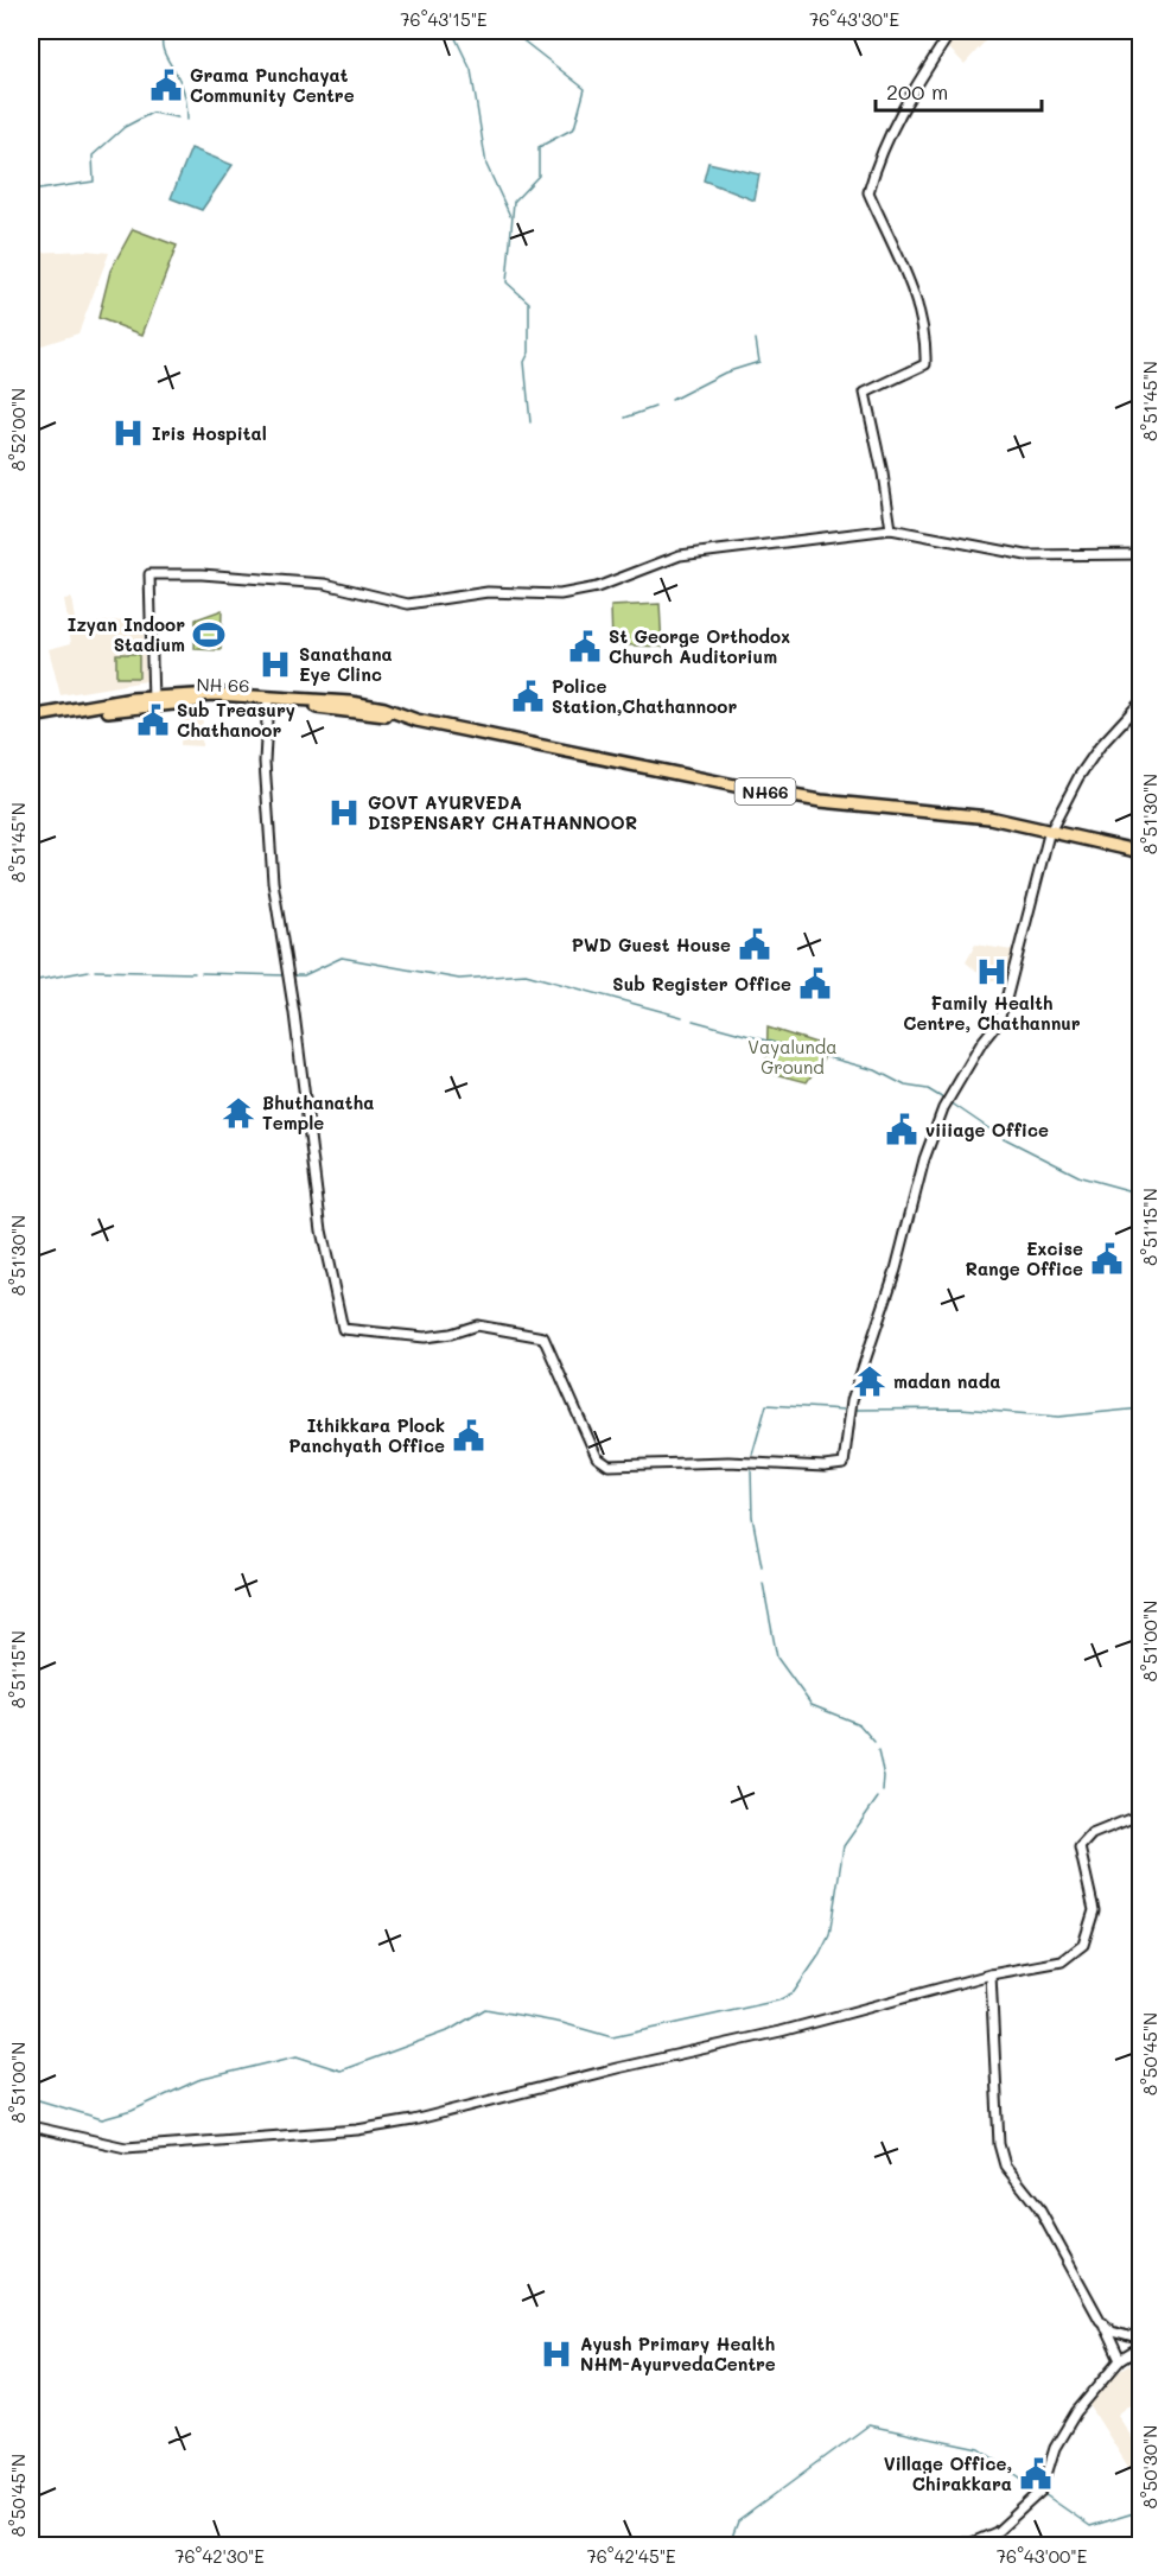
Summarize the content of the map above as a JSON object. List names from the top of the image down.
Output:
{
  "streets": {
    "highway": ["NH 66", "NH66"]
  },
  "crossings": [
    ["NH 66", "NH66"]
  ],
  "parks": ["Vayalunda Ground"],
  "places": {
    "public building": [
      "Grama Punchayat Community Centre",
      "St George Orthodox Church Auditorium",
      "Police Station,Chathannoor",
      "Sub Treasury Chathanoor",
      "PWD Guest House",
      "Sub Register Office",
      "viiiage Office",
      "Excise Range Office",
      "Ithikkara Plock Panchyath Office",
      "Village Office, Chirakkara"
    ],
    "hospital": [
      "Iris Hospital",
      "Sanathana Eye Clinc",
      "GOVT AYURVEDA DISPENSARY CHATHANNOOR",
      "Family Health Centre, Chathannur",
      "Ayush Primary Health NHM-AyurvedaCentre"
    ],
    "sports": ["Izyan Indoor Stadium"],
    "temple": ["Bhuthanatha Temple", "madan nada"]
  },
  "scale_bar": "200 m",
  "coordinates": [
    "76°43'15\"E",
    "76°43'30\"E",
    "8°51'45\"N",
    "8°52'00\"N",
    "8°51'30\"N",
    "8°51'15\"N",
    "8°51'00\"N",
    "8°50'45\"N",
    "8°50'30\"N",
    "76°42'30\"E",
    "76°42'45\"E",
    "76°43'00\"E"
  ]
}
